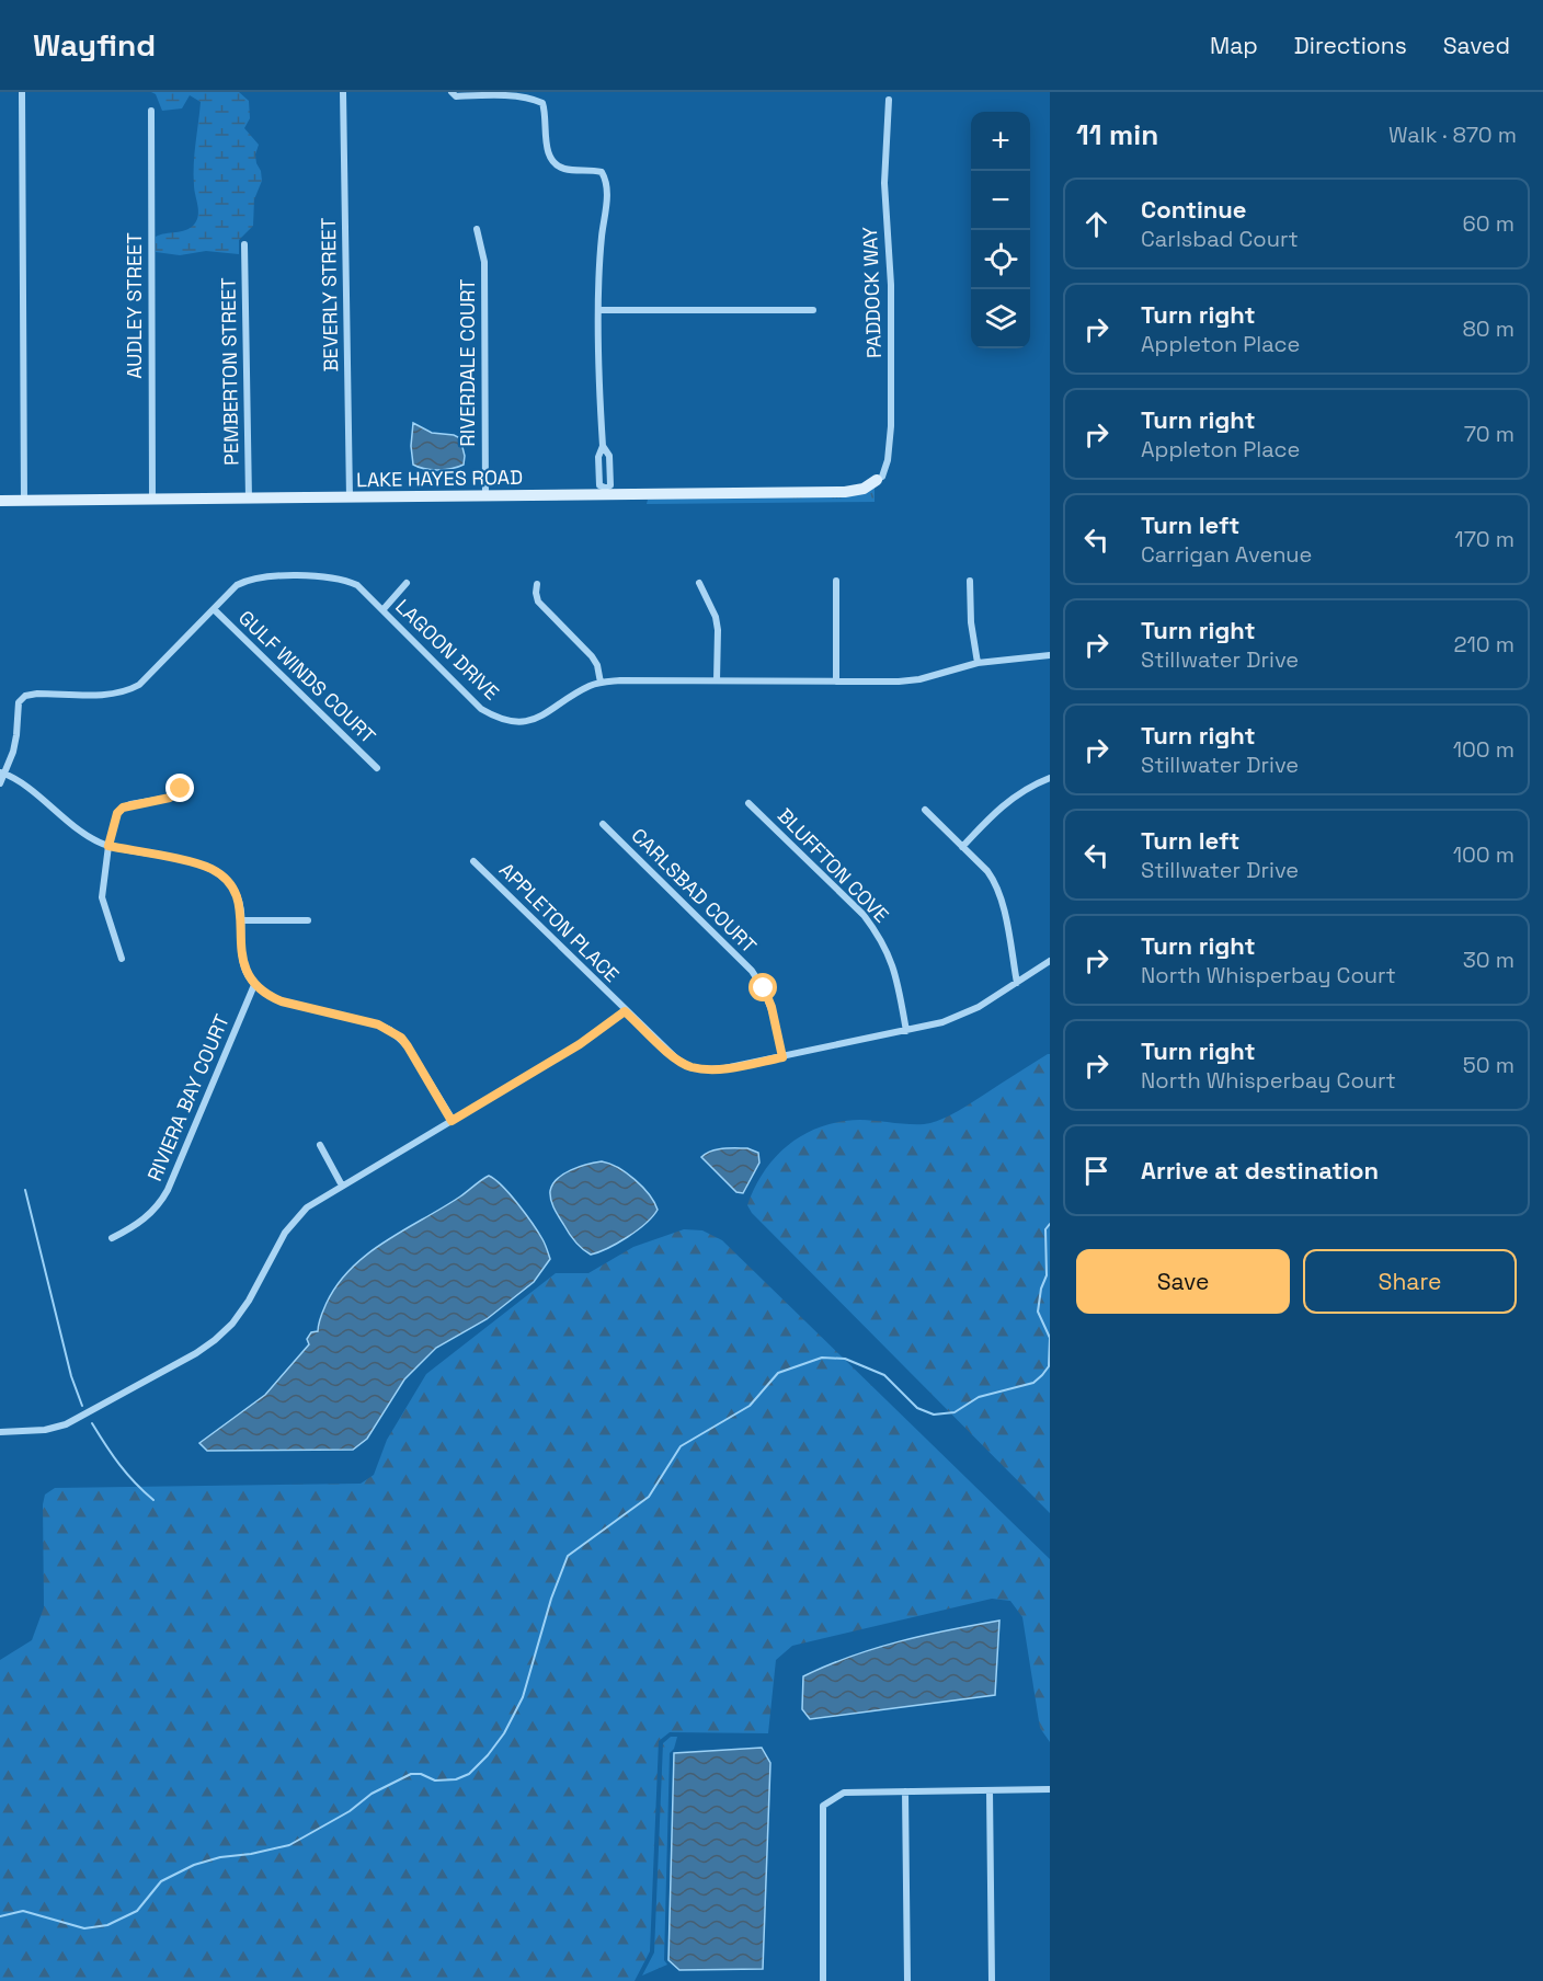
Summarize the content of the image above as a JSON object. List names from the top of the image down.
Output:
{
  "streets": {
    "street": [
      "PADDOCK WAY",
      "BEVERLY STREET",
      "AUDLEY STREET",
      "RIVERDALE COURT",
      "PEMBERTON STREET",
      "LAKE HAYES ROAD",
      "LAGOON DRIVE",
      "GULF WINDS COURT",
      "BLUFFTON COVE",
      "CARLSBAD COURT",
      "APPLETON PLACE",
      "RIVIERA BAY COURT"
    ]
  },
  "crossings": [
    ["PADDOCK WAY", "LAKE HAYES ROAD"],
    ["BEVERLY STREET", "LAKE HAYES ROAD"],
    ["AUDLEY STREET", "LAKE HAYES ROAD"],
    ["RIVERDALE COURT", "LAKE HAYES ROAD"],
    ["PEMBERTON STREET", "LAKE HAYES ROAD"],
    ["LAGOON DRIVE", "GULF WINDS COURT"],
    ["BLUFFTON COVE", "APPLETON PLACE"],
    ["CARLSBAD COURT", "APPLETON PLACE"]
  ],
  "page": {
    "header": "Wayfind",
    "nav": ["Map", "Directions", "Saved"],
    "heading": ["11 min", "Walk · 870 m"],
    "map_buttons": ["+", "−"],
    "list": [
      ["Continue", "Carlsbad Court", "60 m"],
      ["Turn right", "Appleton Place", "80 m"],
      ["Turn right", "Appleton Place", "70 m"],
      ["Turn left", "Carrigan Avenue", "170 m"],
      ["Turn right", "Stillwater Drive", "210 m"],
      ["Turn right", "Stillwater Drive", "100 m"],
      ["Turn left", "Stillwater Drive", "100 m"],
      ["Turn right", "North Whisperbay Court", "30 m"],
      ["Turn right", "North Whisperbay Court", "50 m"],
      "Arrive at destination"
    ],
    "buttons": ["Save", "Share"]
  }
}
